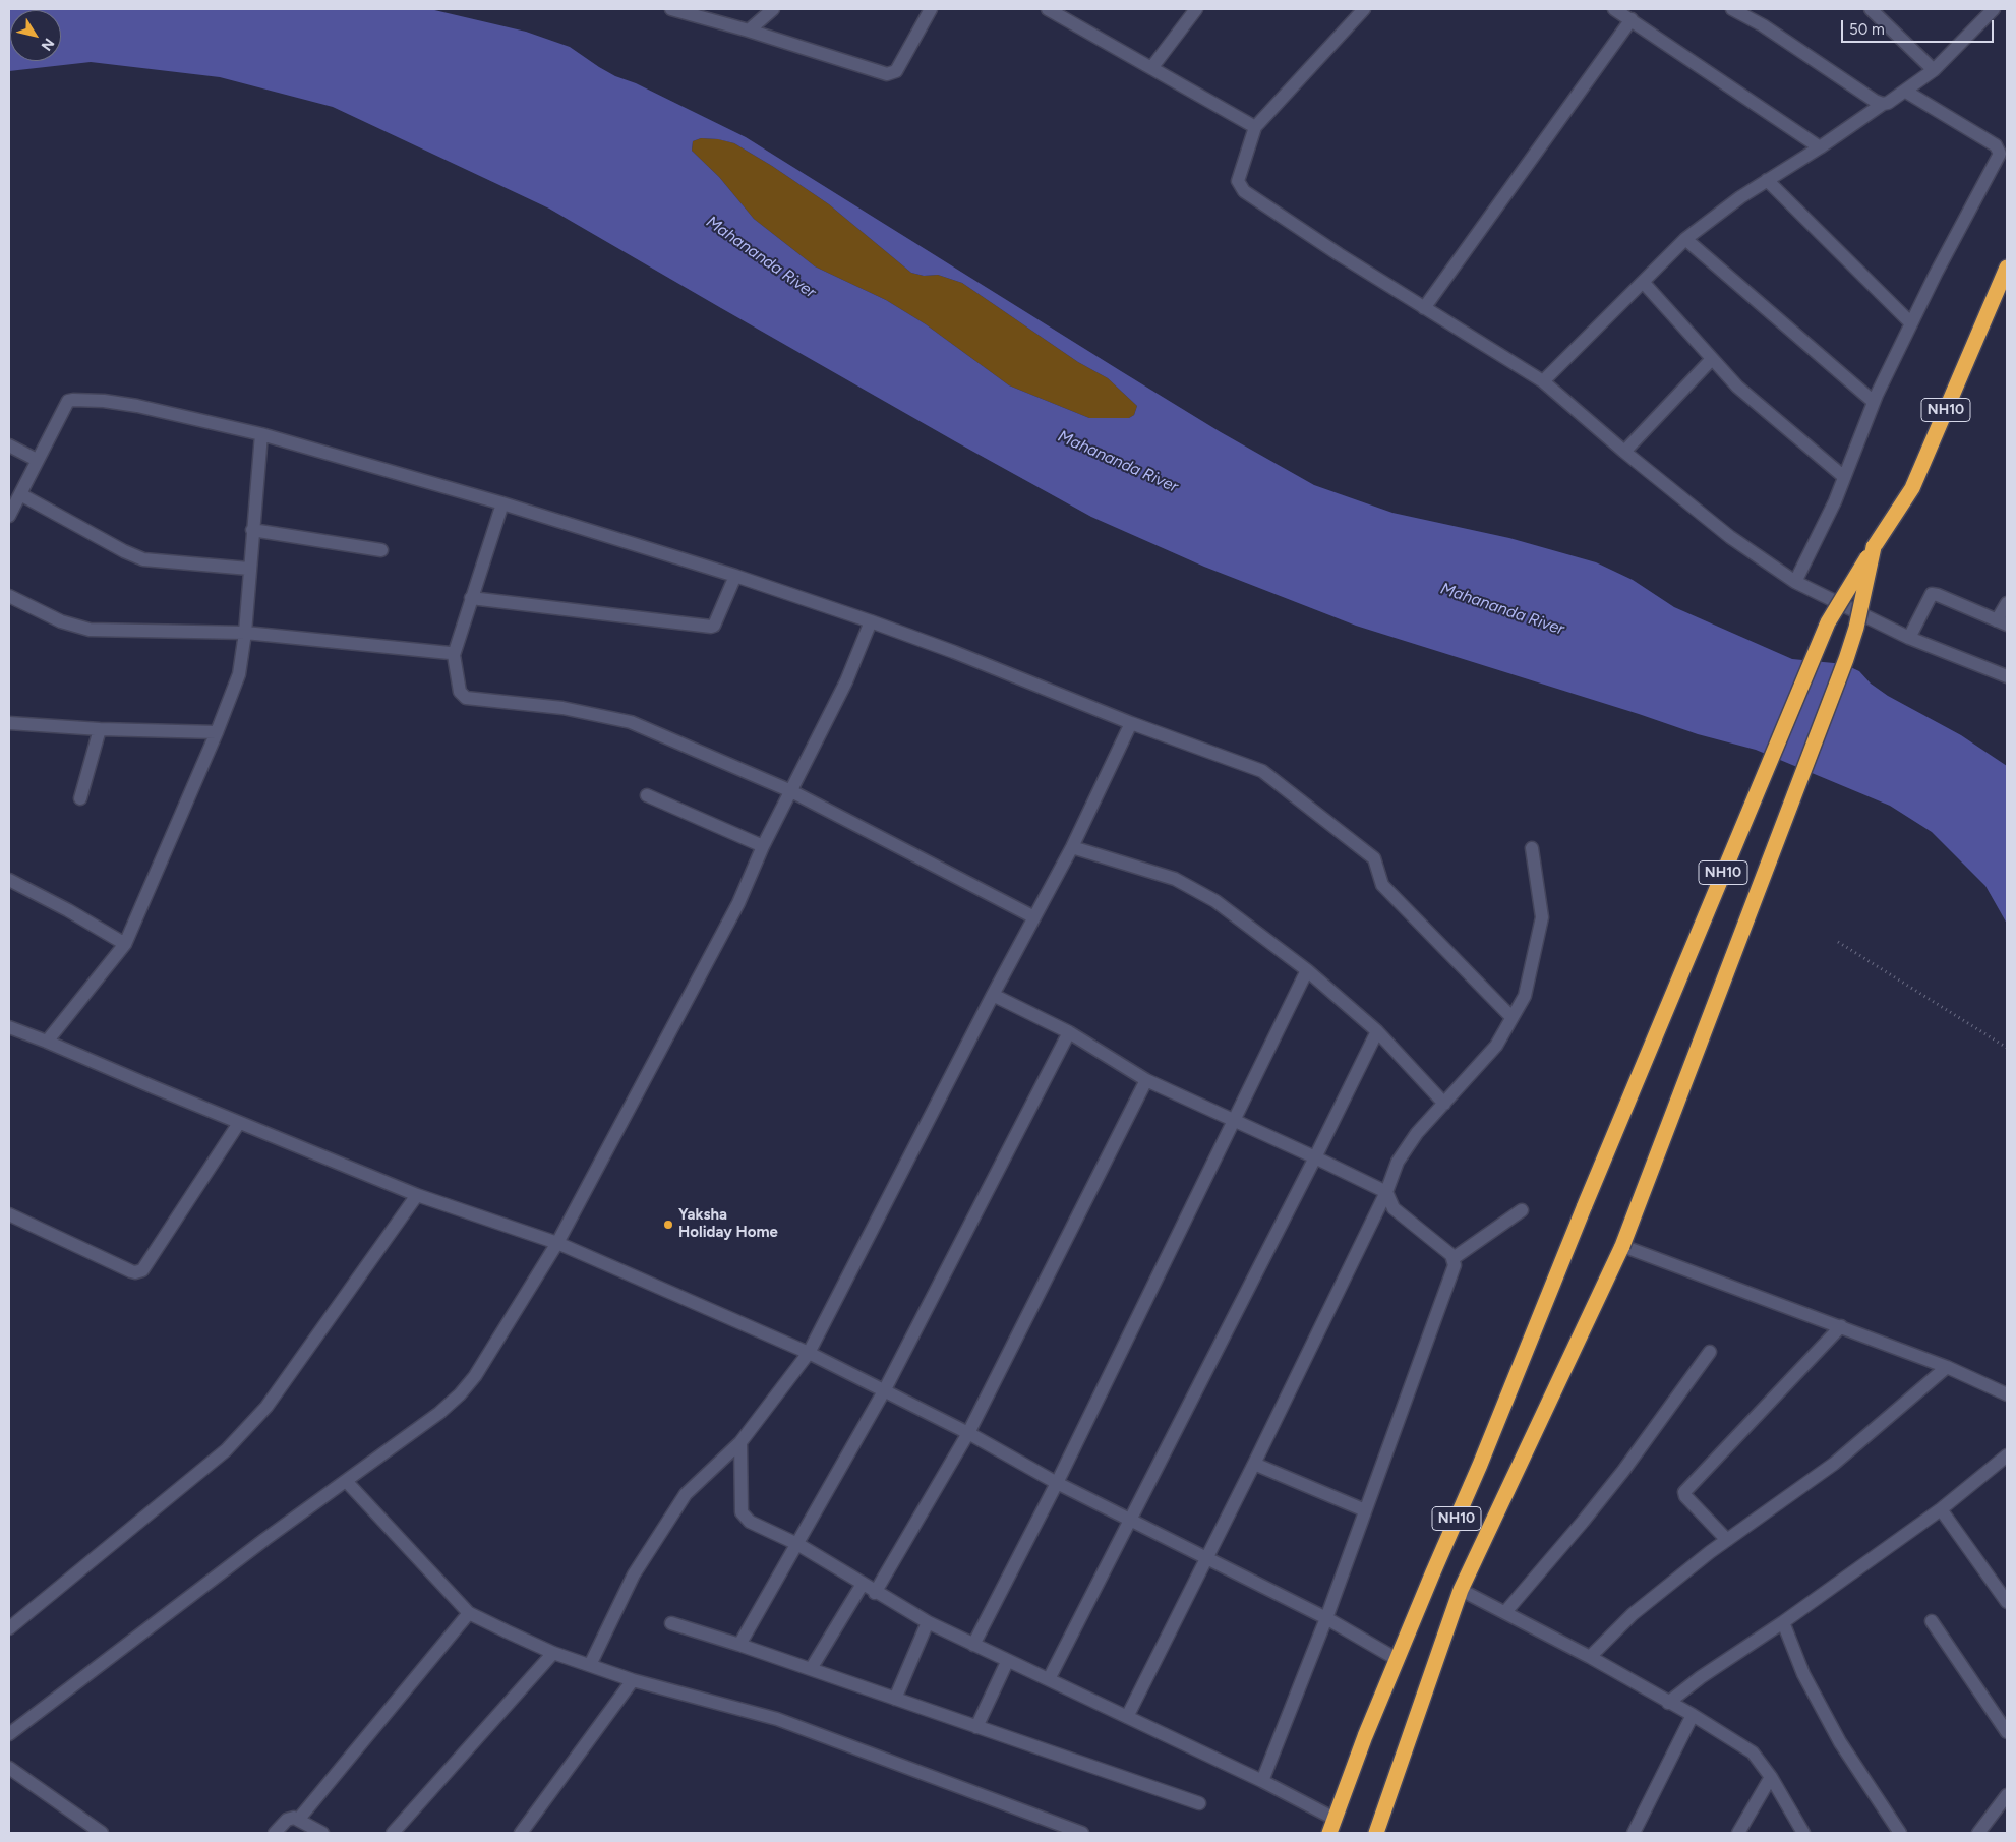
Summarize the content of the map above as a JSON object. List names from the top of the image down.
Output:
{
  "streets": {
    "highway": ["NH10"]
  },
  "water": ["Mahananda River"],
  "places": ["Yaksha Holiday Home"],
  "scale_bar": "50 m",
  "north": "bottom right"
}
